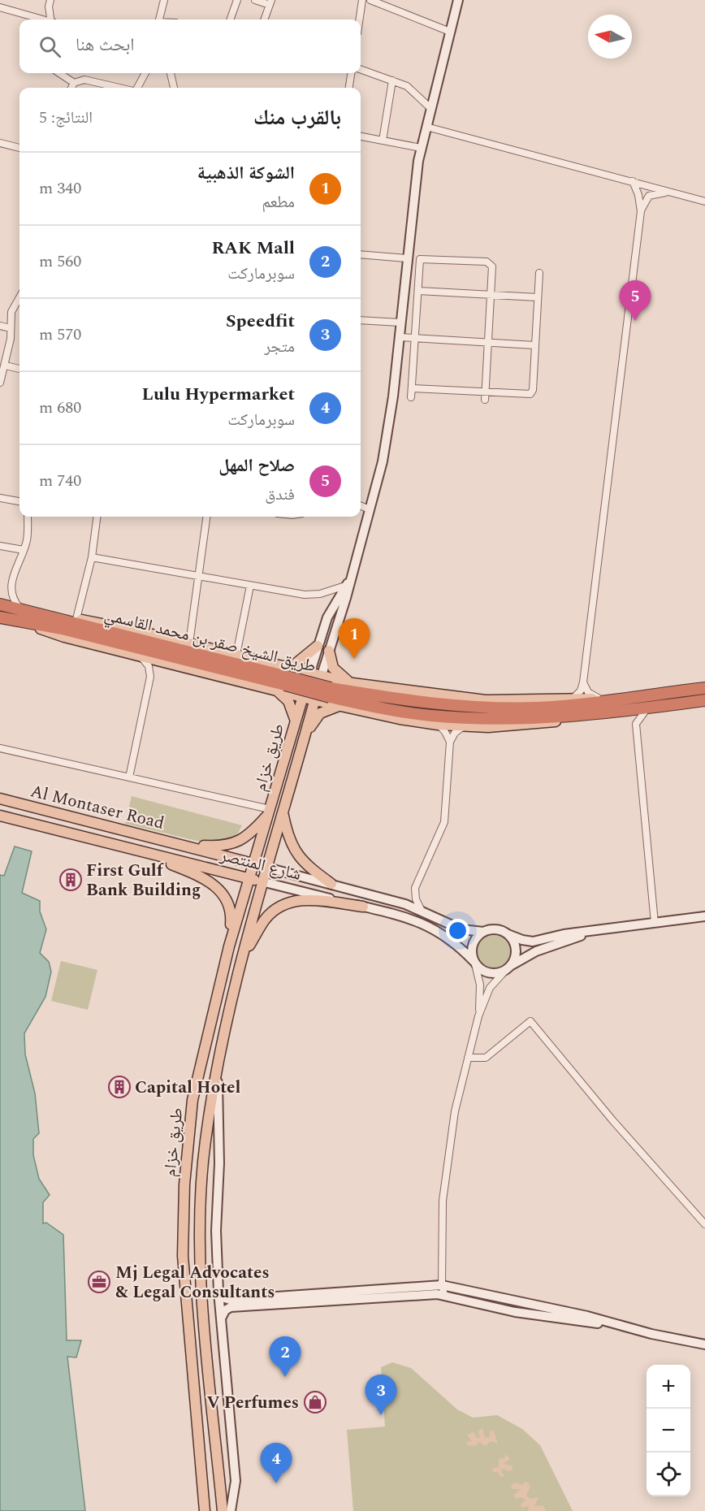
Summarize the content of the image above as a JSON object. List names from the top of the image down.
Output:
{
  "streets": {
    "highway": ["طريق الشيخ صقر بن محمد القاسمي"],
    "main road": ["طريق خزام", "Al Montaser Road", "شارع المنتصر"]
  },
  "crossings": [
    ["طريق خزام", "شارع المنتصر"],
    ["Al Montaser Road", "شارع المنتصر"]
  ],
  "places": {
    "building": ["First Gulf Bank Building", "Capital Hotel"],
    "office": ["Mj Legal Advocates & Legal Consultants"],
    "shop": ["V Perfumes"]
  },
  "north": "left",
  "page": {
    "search": "ابحث هنا",
    "heading": ["بالقرب منك", "النتائج: 5"],
    "list": [
      {
        "mark": "1",
        "name": "الشوكة الذهبية",
        "note": "مطعم",
        "value": "340 m"
      },
      {
        "mark": "2",
        "name": "RAK Mall",
        "note": "سوبرماركت",
        "value": "560 m"
      },
      {
        "mark": "3",
        "name": "Speedfit",
        "note": "متجر",
        "value": "570 m"
      },
      {
        "mark": "4",
        "name": "Lulu Hypermarket",
        "note": "سوبرماركت",
        "value": "680 m"
      },
      {
        "mark": "5",
        "name": "صلاح المهل",
        "note": "فندق",
        "value": "740 m"
      }
    ],
    "pins": [
      "5",
      "1",
      "2",
      "3",
      "4"
    ],
    "map_buttons": ["+", "−"]
  }
}
